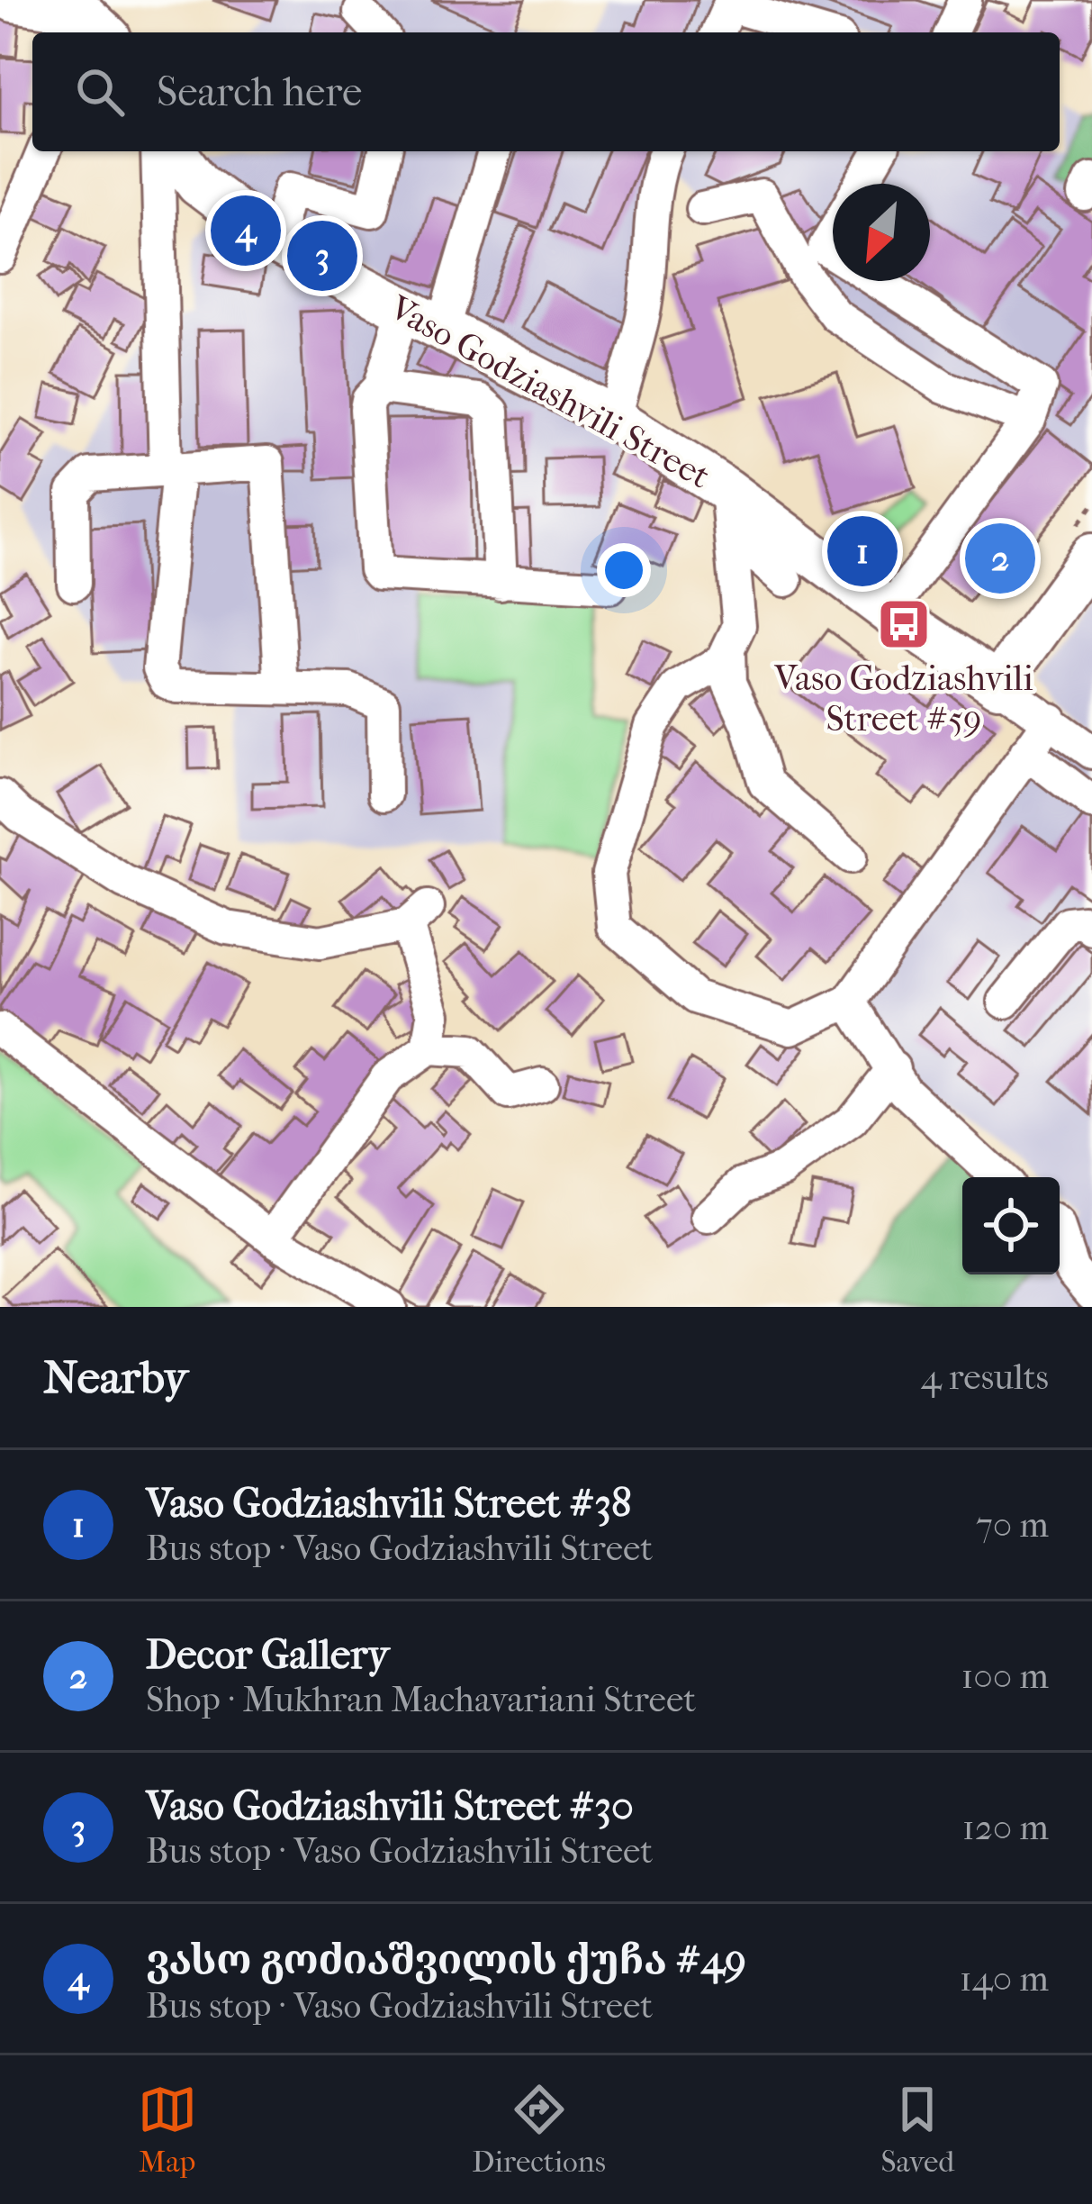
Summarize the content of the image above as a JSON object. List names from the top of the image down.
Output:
{
  "streets": {
    "main road": ["Vaso Godziashvili Street"]
  },
  "places": {
    "bus stop": ["Vaso Godziashvili Street #59"]
  },
  "north": "bottom left",
  "page": {
    "search": "Search here",
    "pins": [
      "4",
      "3",
      "1",
      "2"
    ],
    "heading": ["Nearby", "4 results"],
    "list": [
      {
        "mark": "1",
        "name": "Vaso Godziashvili Street #38",
        "note": "Bus stop · Vaso Godziashvili Street",
        "value": "70 m"
      },
      {
        "mark": "2",
        "name": "Decor Gallery",
        "note": "Shop · Mukhran Machavariani Street",
        "value": "100 m"
      },
      {
        "mark": "3",
        "name": "Vaso Godziashvili Street #30",
        "note": "Bus stop · Vaso Godziashvili Street",
        "value": "120 m"
      },
      {
        "mark": "4",
        "name": "ვასო გოძიაშვილის ქუჩა #49",
        "note": "Bus stop · Vaso Godziashvili Street",
        "value": "140 m"
      }
    ],
    "nav": ["Map", "Directions", "Saved"]
  }
}
